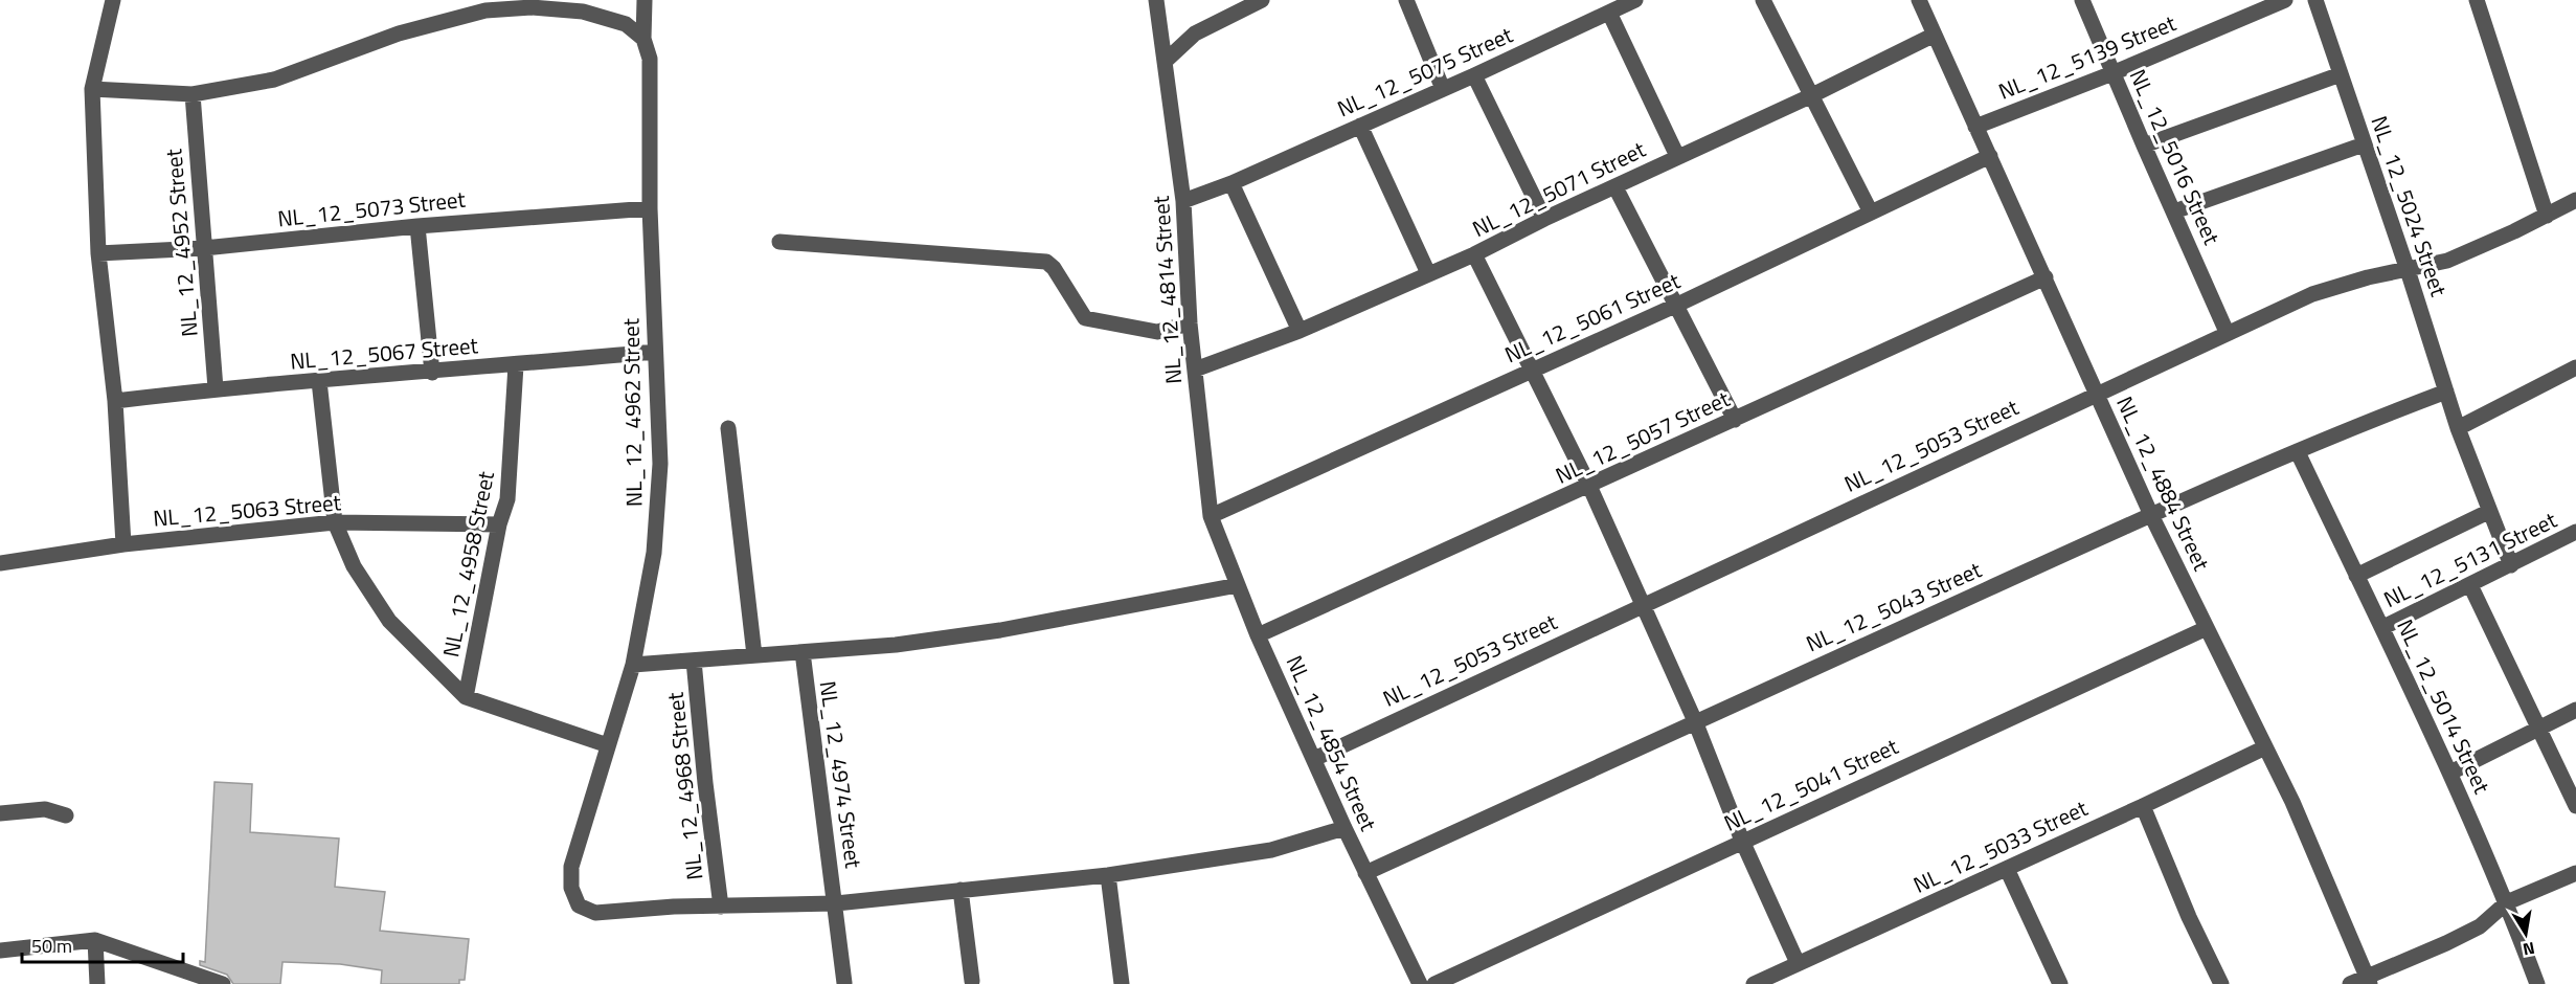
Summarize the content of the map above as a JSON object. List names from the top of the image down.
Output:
{
  "streets": {
    "street": [
      "NL_12_5139 Street",
      "NL_12_5075 Street",
      "NL_12_5016 Street",
      "NL_12_5071 Street",
      "NL_12_5024 Street",
      "NL_12_5073 Street",
      "NL_12_4952 Street",
      "NL_12_4814 Street",
      "NL_12_5061 Street",
      "NL_12_5067 Street",
      "NL_12_4962 Street",
      "NL_12_5057 Street",
      "NL_12_5053 Street",
      "NL_12_4884 Street",
      "NL_12_5063 Street",
      "NL_12_5131 Street",
      "NL_12_4958 Street",
      "NL_12_5043 Street",
      "NL_12_5014 Street",
      "NL_12_4854 Street",
      "NL_12_4974 Street",
      "NL_12_5041 Street",
      "NL_12_4968 Street",
      "NL_12_5033 Street"
    ]
  },
  "crossings": [
    ["NL_12_5139 Street", "NL_12_5016 Street"],
    ["NL_12_5139 Street", "NL_12_4884 Street"],
    ["NL_12_5075 Street", "NL_12_4814 Street"],
    ["NL_12_5016 Street", "NL_12_5053 Street"],
    ["NL_12_5071 Street", "NL_12_4814 Street"],
    ["NL_12_5071 Street", "NL_12_4884 Street"],
    ["NL_12_5024 Street", "NL_12_5053 Street"],
    ["NL_12_5024 Street", "NL_12_5131 Street"],
    ["NL_12_5024 Street", "NL_12_5043 Street"],
    ["NL_12_5073 Street", "NL_12_4952 Street"],
    ["NL_12_5073 Street", "NL_12_4962 Street"],
    ["NL_12_4952 Street", "NL_12_5067 Street"],
    ["NL_12_4814 Street", "NL_12_5061 Street"],
    ["NL_12_4814 Street", "NL_12_4854 Street"],
    ["NL_12_5061 Street", "NL_12_4884 Street"],
    ["NL_12_5061 Street", "NL_12_4854 Street"],
    ["NL_12_5067 Street", "NL_12_4962 Street"],
    ["NL_12_5067 Street", "NL_12_4958 Street"],
    ["NL_12_4962 Street", "NL_12_4968 Street"],
    ["NL_12_5057 Street", "NL_12_4884 Street"],
    ["NL_12_5057 Street", "NL_12_4854 Street"],
    ["NL_12_5053 Street", "NL_12_4884 Street"],
    ["NL_12_5053 Street", "NL_12_4854 Street"],
    ["NL_12_4884 Street", "NL_12_5043 Street"],
    ["NL_12_4884 Street", "NL_12_5041 Street"],
    ["NL_12_4884 Street", "NL_12_5033 Street"],
    ["NL_12_5063 Street", "NL_12_4958 Street"],
    ["NL_12_5131 Street", "NL_12_5014 Street"],
    ["NL_12_5043 Street", "NL_12_5014 Street"],
    ["NL_12_5043 Street", "NL_12_4854 Street"]
  ],
  "scale_bar": "50 m",
  "north": "bottom"
}
